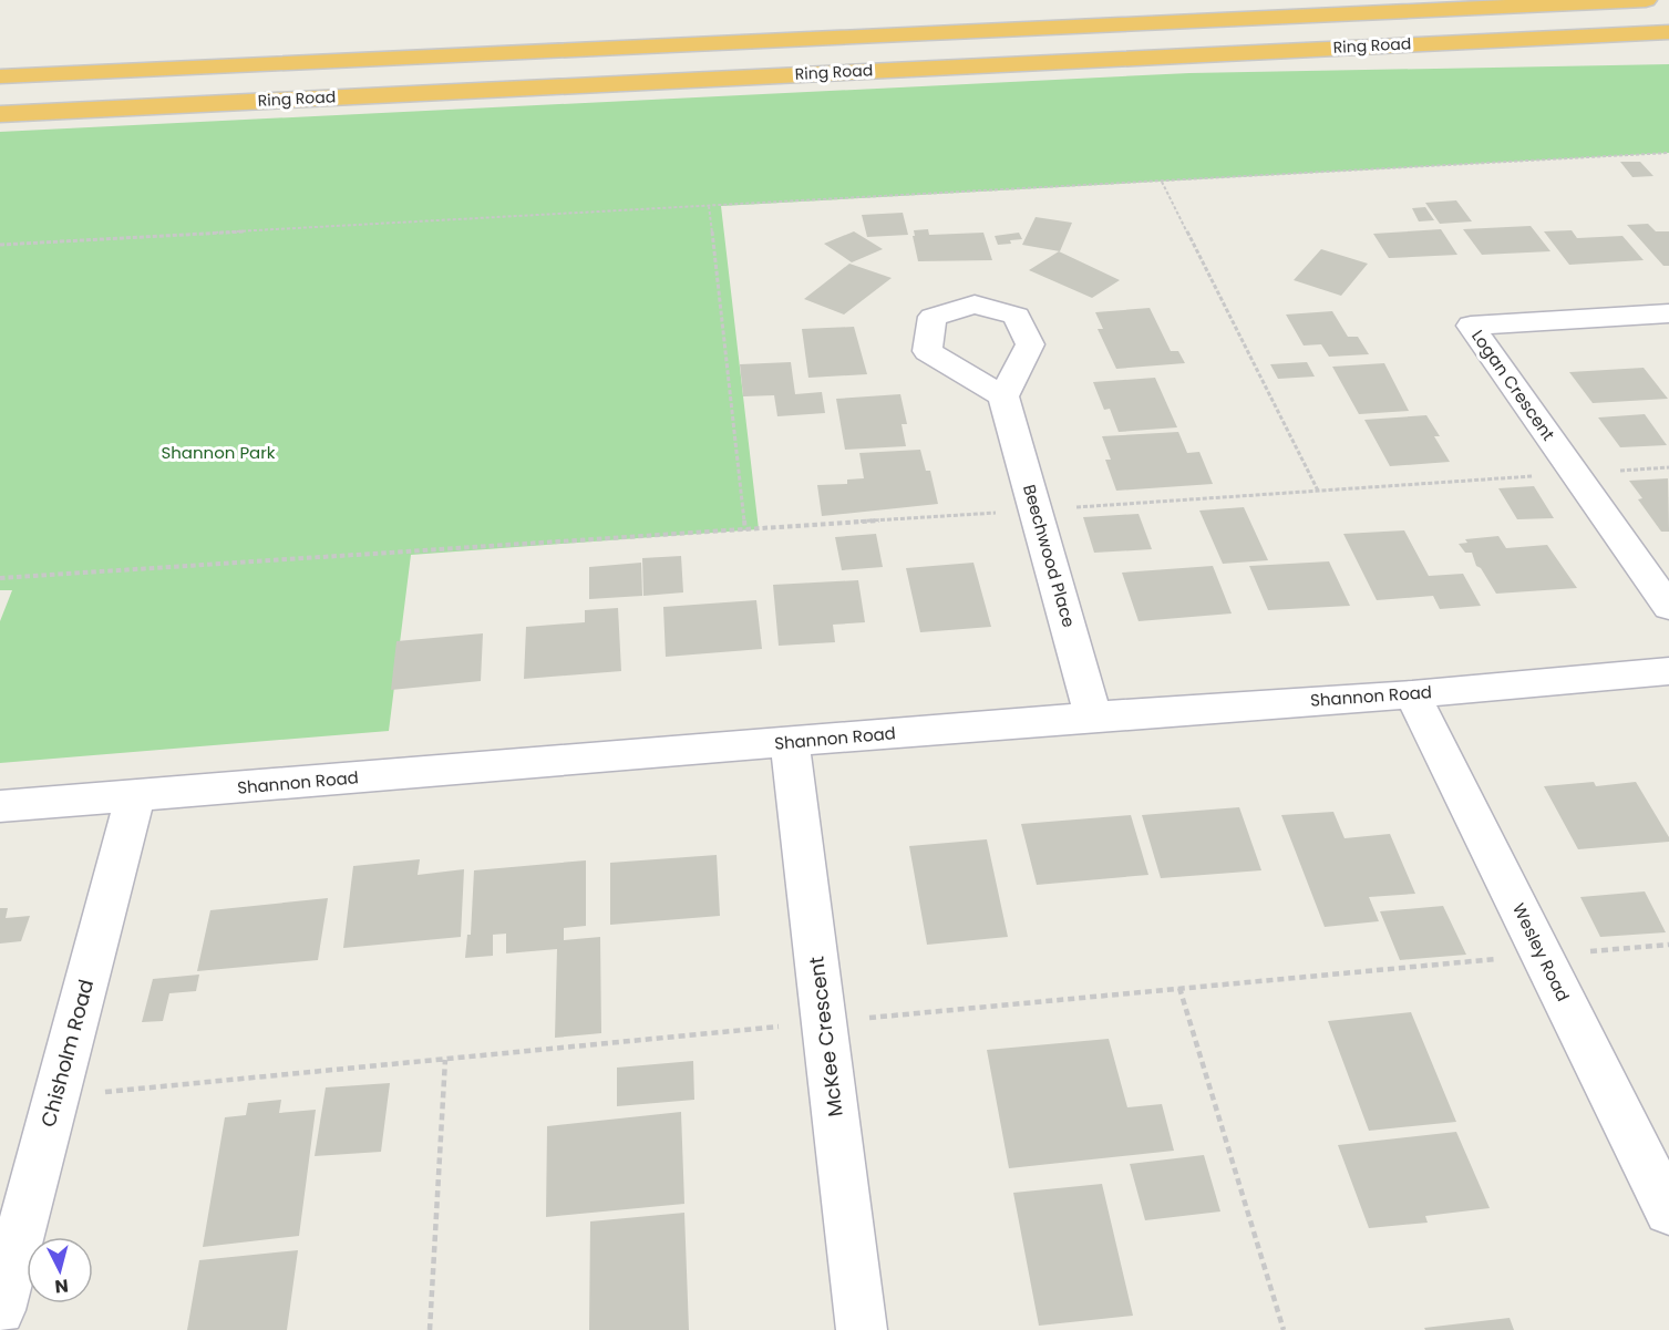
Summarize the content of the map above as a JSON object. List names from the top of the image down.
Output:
{
  "streets": {
    "highway": ["Ring Road"],
    "street": [
      "Logan Crescent",
      "Beechwood Place",
      "Shannon Road",
      "Wesley Road",
      "McKee Crescent",
      "Chisholm Road"
    ]
  },
  "crossings": [
    ["Beechwood Place", "Shannon Road"],
    ["Shannon Road", "Wesley Road"],
    ["Shannon Road", "McKee Crescent"],
    ["Shannon Road", "Chisholm Road"]
  ],
  "parks": ["Shannon Park"],
  "north": "bottom"
}
